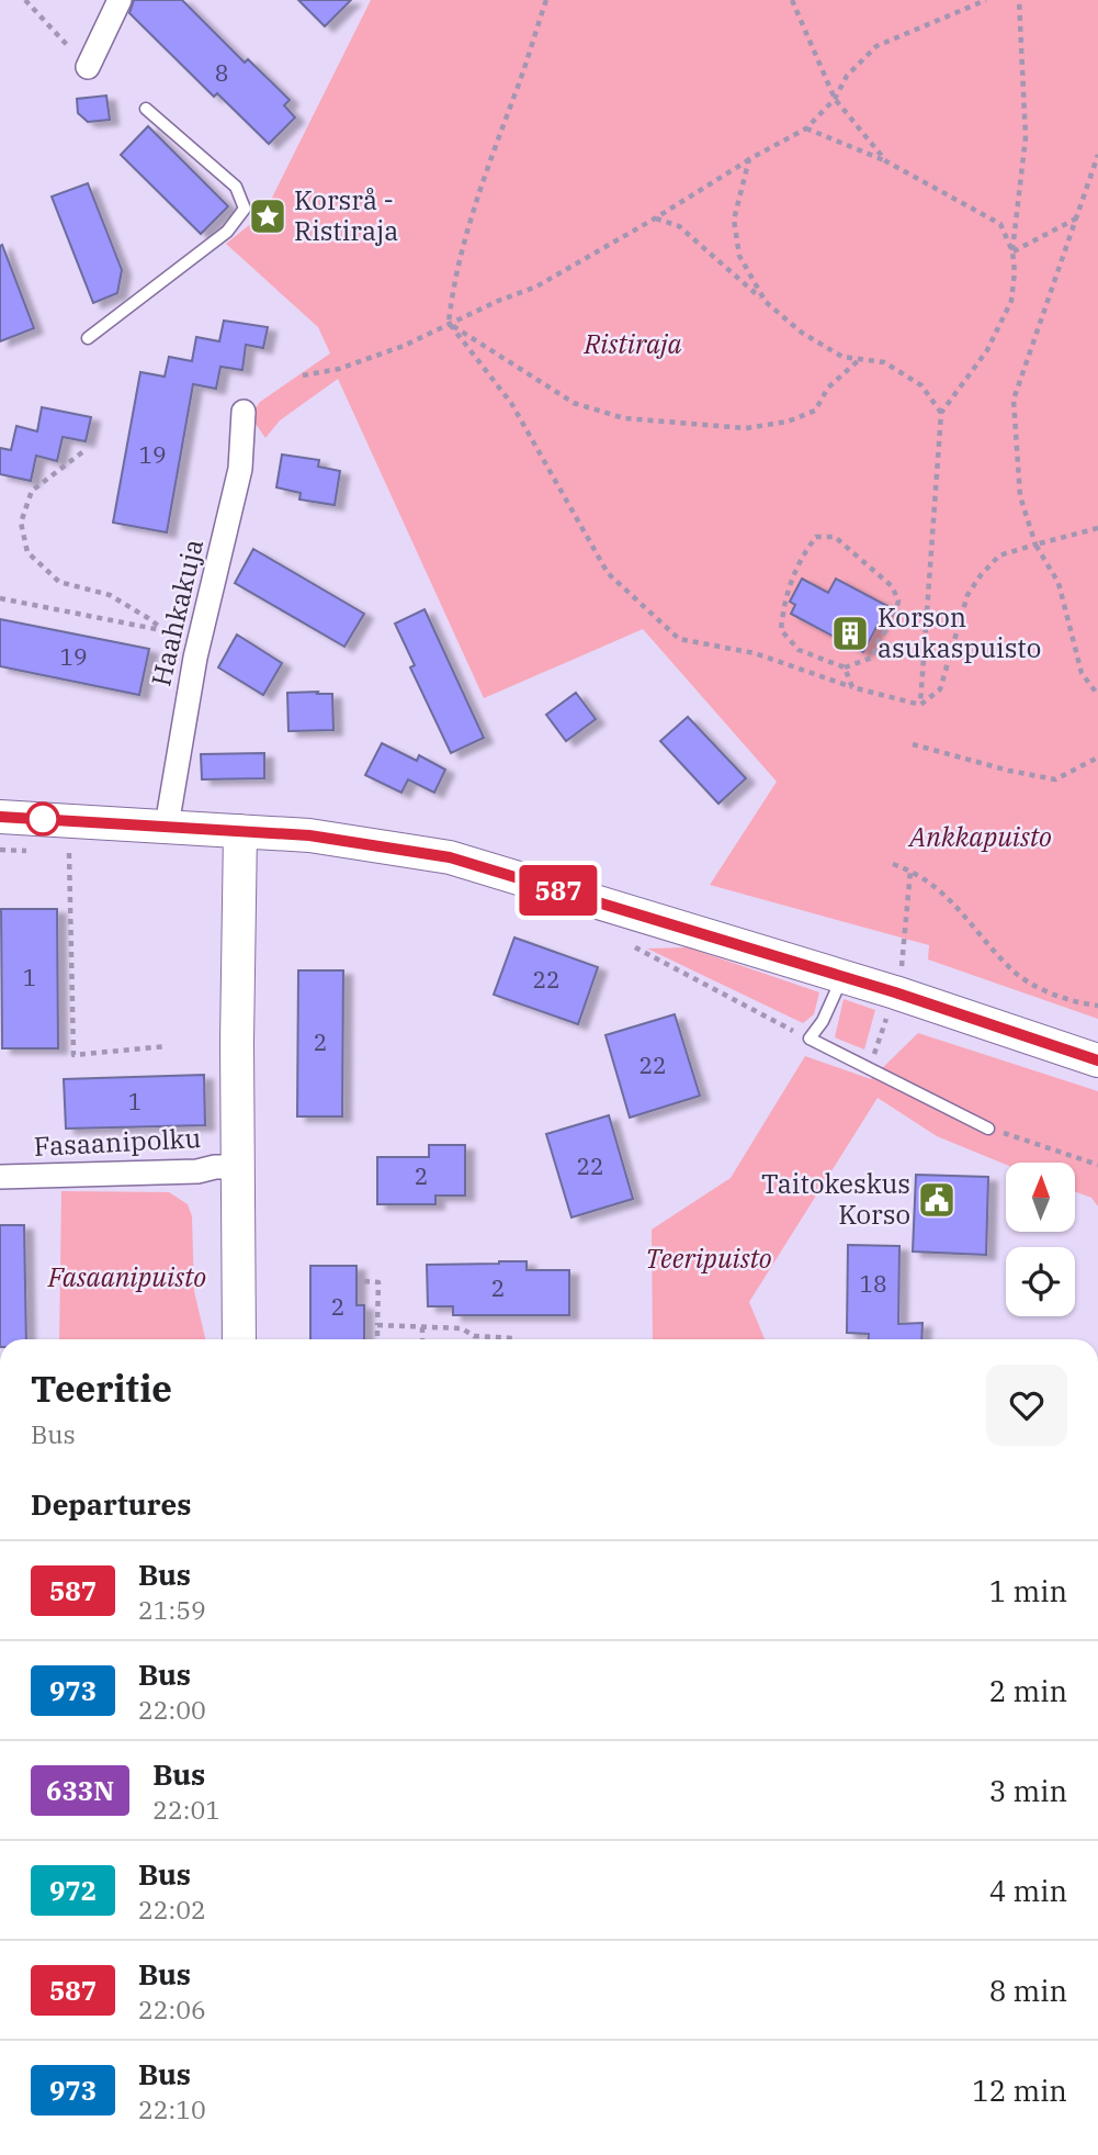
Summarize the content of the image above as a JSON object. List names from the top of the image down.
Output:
{
  "streets": {
    "street": ["Haahkakuja", "Fasaanipolku"]
  },
  "parks": [
    "Ristiraja",
    "Ankkapuisto",
    "Teeripuisto",
    "Fasaanipuisto"
  ],
  "places": {
    "place": ["Korsrå - Ristiraja"],
    "building": ["Korson asukaspuisto"],
    "public building": ["Taitokeskus Korso"]
  },
  "lines": ["bus line 587"],
  "house_numbers": [
    "8",
    "19",
    "19",
    "1",
    "22",
    "2",
    "22",
    "1",
    "22",
    "2",
    "18",
    "2",
    "2"
  ],
  "north": "top",
  "page": {
    "on_map": "587",
    "heading": [
      ["Teeritie", "Bus"],
      "Departures"
    ],
    "list": [
      {
        "mark": "587",
        "name": "Bus",
        "note": "21:59",
        "value": "1 min"
      },
      {
        "mark": "973",
        "name": "Bus",
        "note": "22:00",
        "value": "2 min"
      },
      {
        "mark": "633N",
        "name": "Bus",
        "note": "22:01",
        "value": "3 min"
      },
      {
        "mark": "972",
        "name": "Bus",
        "note": "22:02",
        "value": "4 min"
      },
      {
        "mark": "587",
        "name": "Bus",
        "note": "22:06",
        "value": "8 min"
      },
      {
        "mark": "973",
        "name": "Bus",
        "note": "22:10",
        "value": "12 min"
      }
    ]
  }
}
